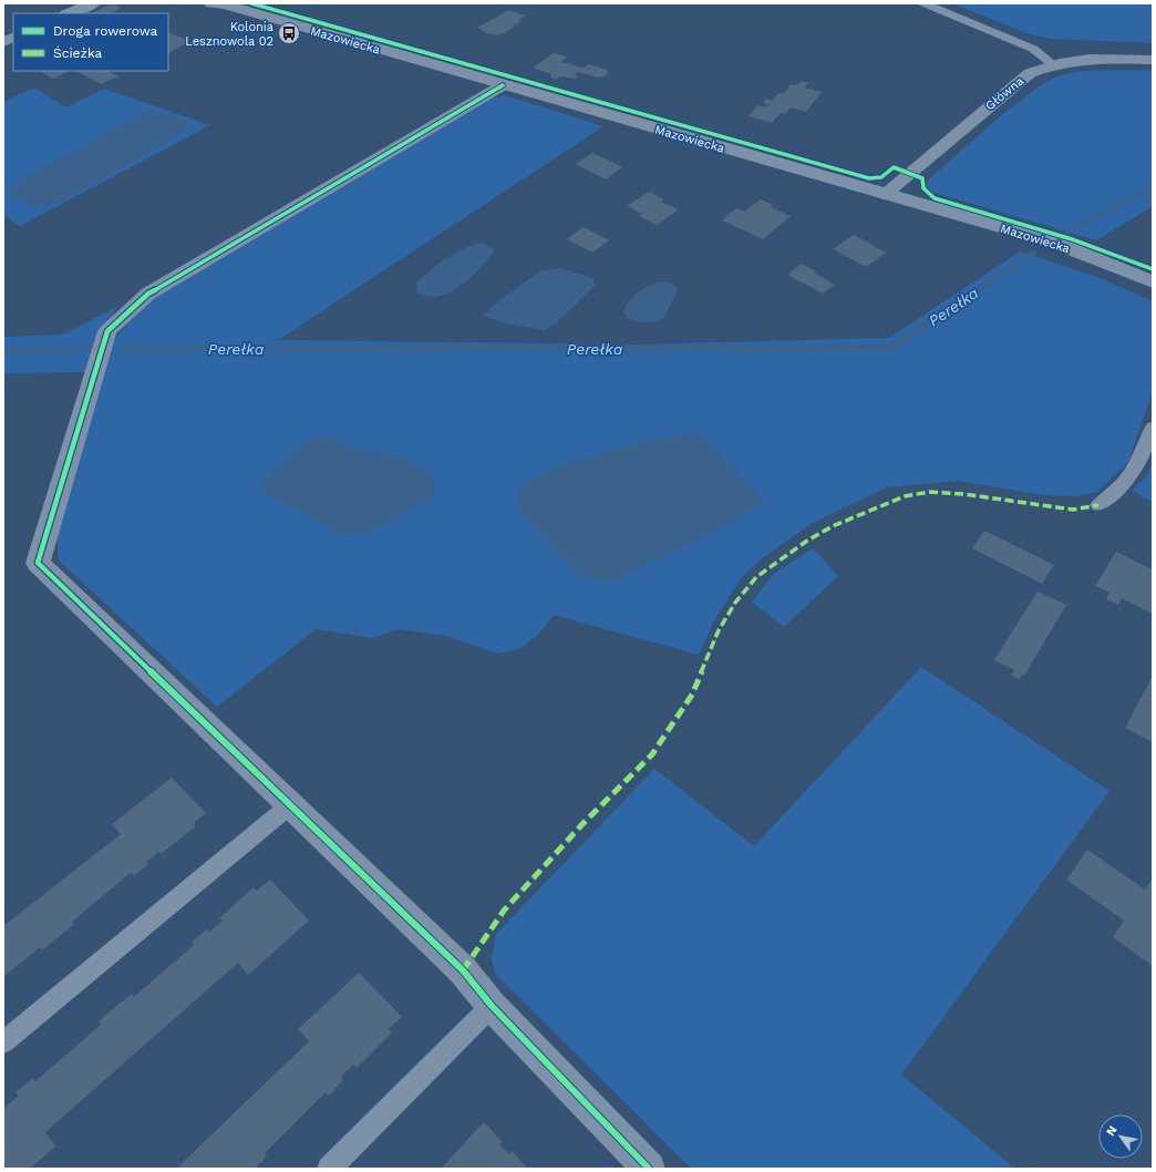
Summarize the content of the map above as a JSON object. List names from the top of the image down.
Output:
{
  "streets": {
    "street": ["Mazowiecka", "Główna"]
  },
  "crossings": [
    ["Mazowiecka", "Główna"]
  ],
  "water": ["Perełka"],
  "places": {
    "bus stop": ["Kolonia Lesznowola 02"]
  },
  "legend": ["Droga rowerowa", "Ścieżka"],
  "north": "top left"
}
